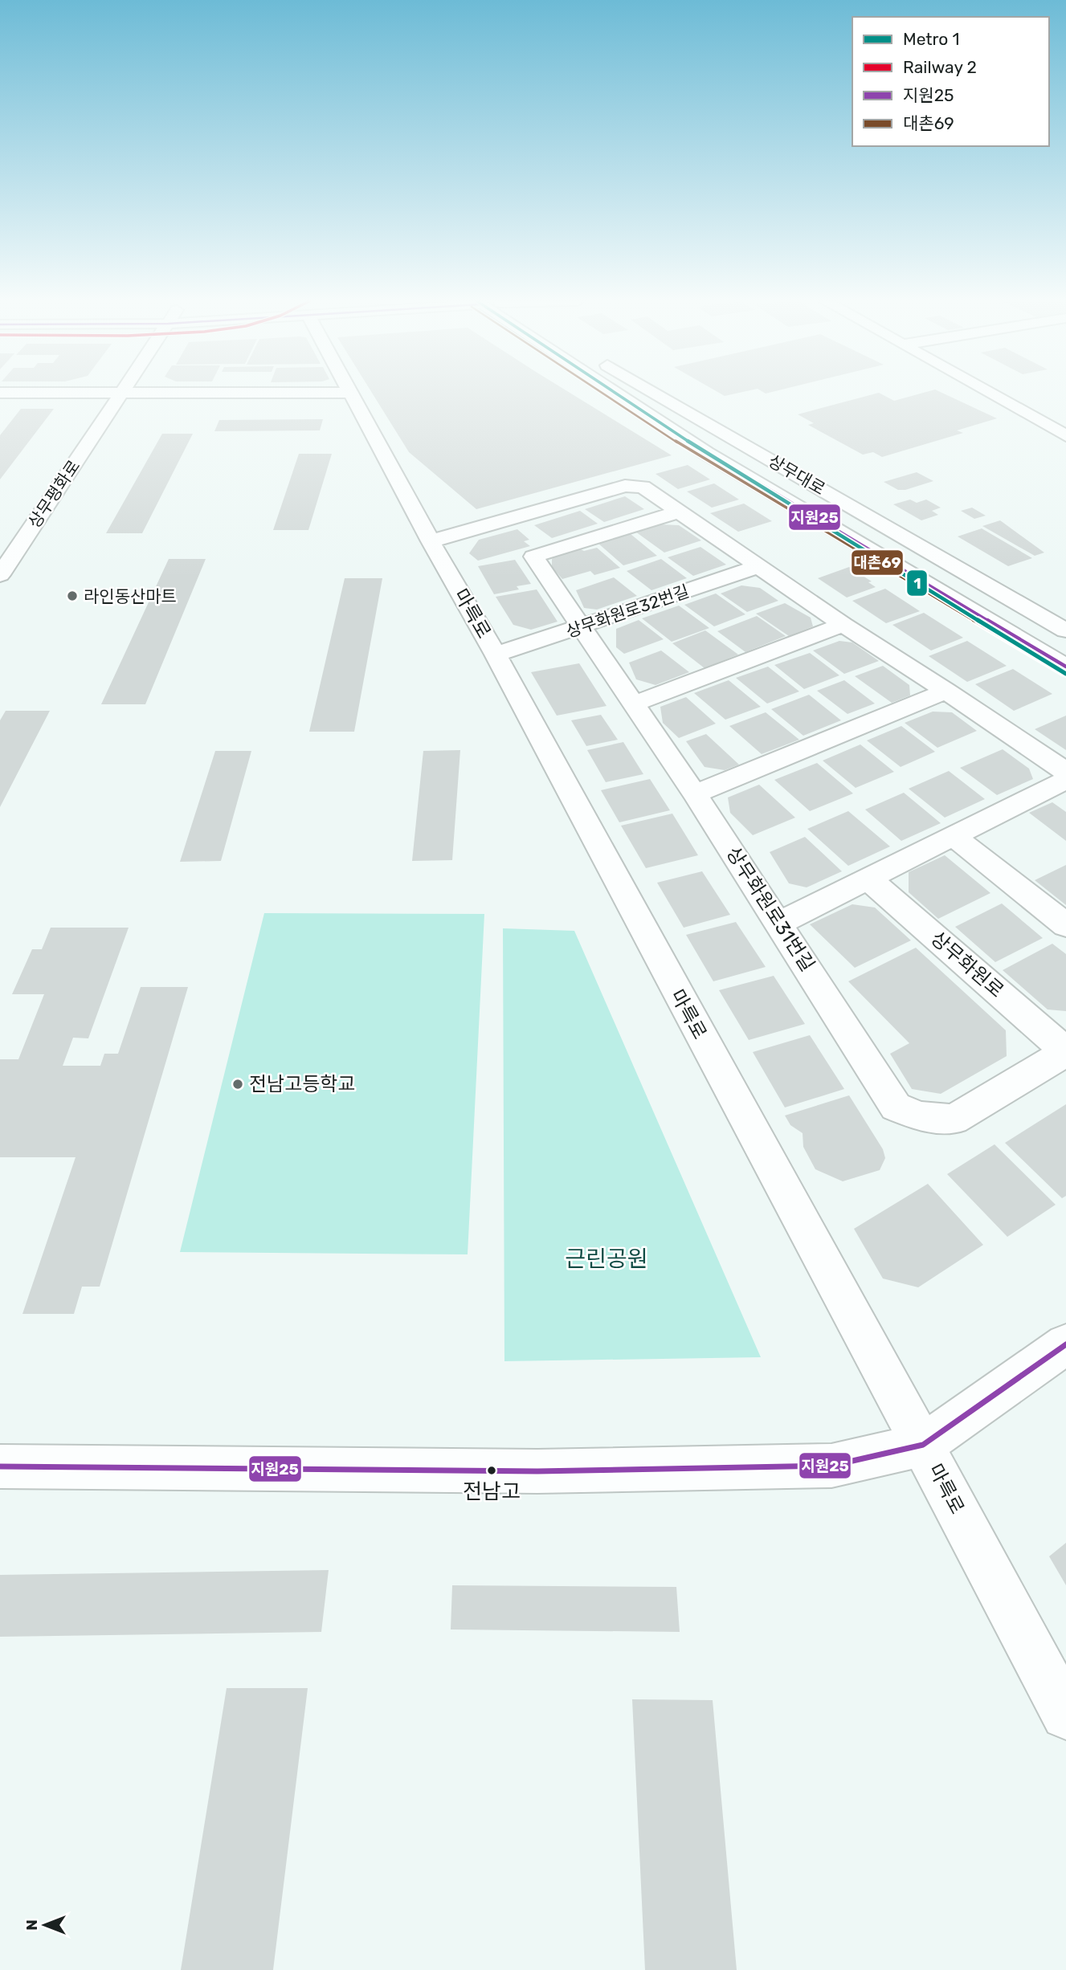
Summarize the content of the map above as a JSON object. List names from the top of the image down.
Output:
{
  "streets": {
    "street": [
      "상무대로",
      "상무평화로",
      "상무화원로32번길",
      "마륵로",
      "상무화원로31번길",
      "상무화원로"
    ]
  },
  "crossings": [
    ["상무화원로32번길", "마륵로"],
    ["상무화원로32번길", "상무화원로31번길"],
    ["상무화원로31번길", "상무화원로"]
  ],
  "parks": ["근린공원"],
  "places": ["라인동산마트", "전남고등학교", "전남고"],
  "lines": ["metro line 1", "transit line 지원25", "transit line 대촌69"],
  "legend": [
    "Metro 1",
    "Railway 2",
    "지원25",
    "대촌69"
  ],
  "north": "left"
}
